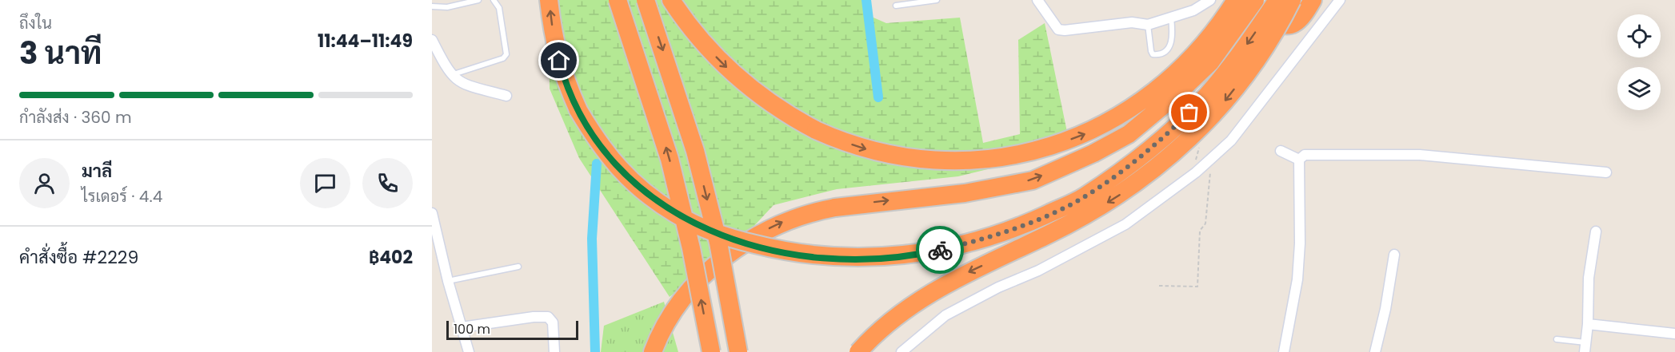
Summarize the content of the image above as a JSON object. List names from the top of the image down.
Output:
{
  "scale_bar": "100 m",
  "page": {
    "heading": ["3 นาที", "ถึงใน", "11:44–11:49"],
    "panel": [
      "มาลี",
      "ไรเดอร์ · 4.4",
      "คำสั่งซื้อ #2229",
      "฿402"
    ],
    "bar": "กำลังส่ง · 360 m",
    "scale": "100 m"
  }
}
